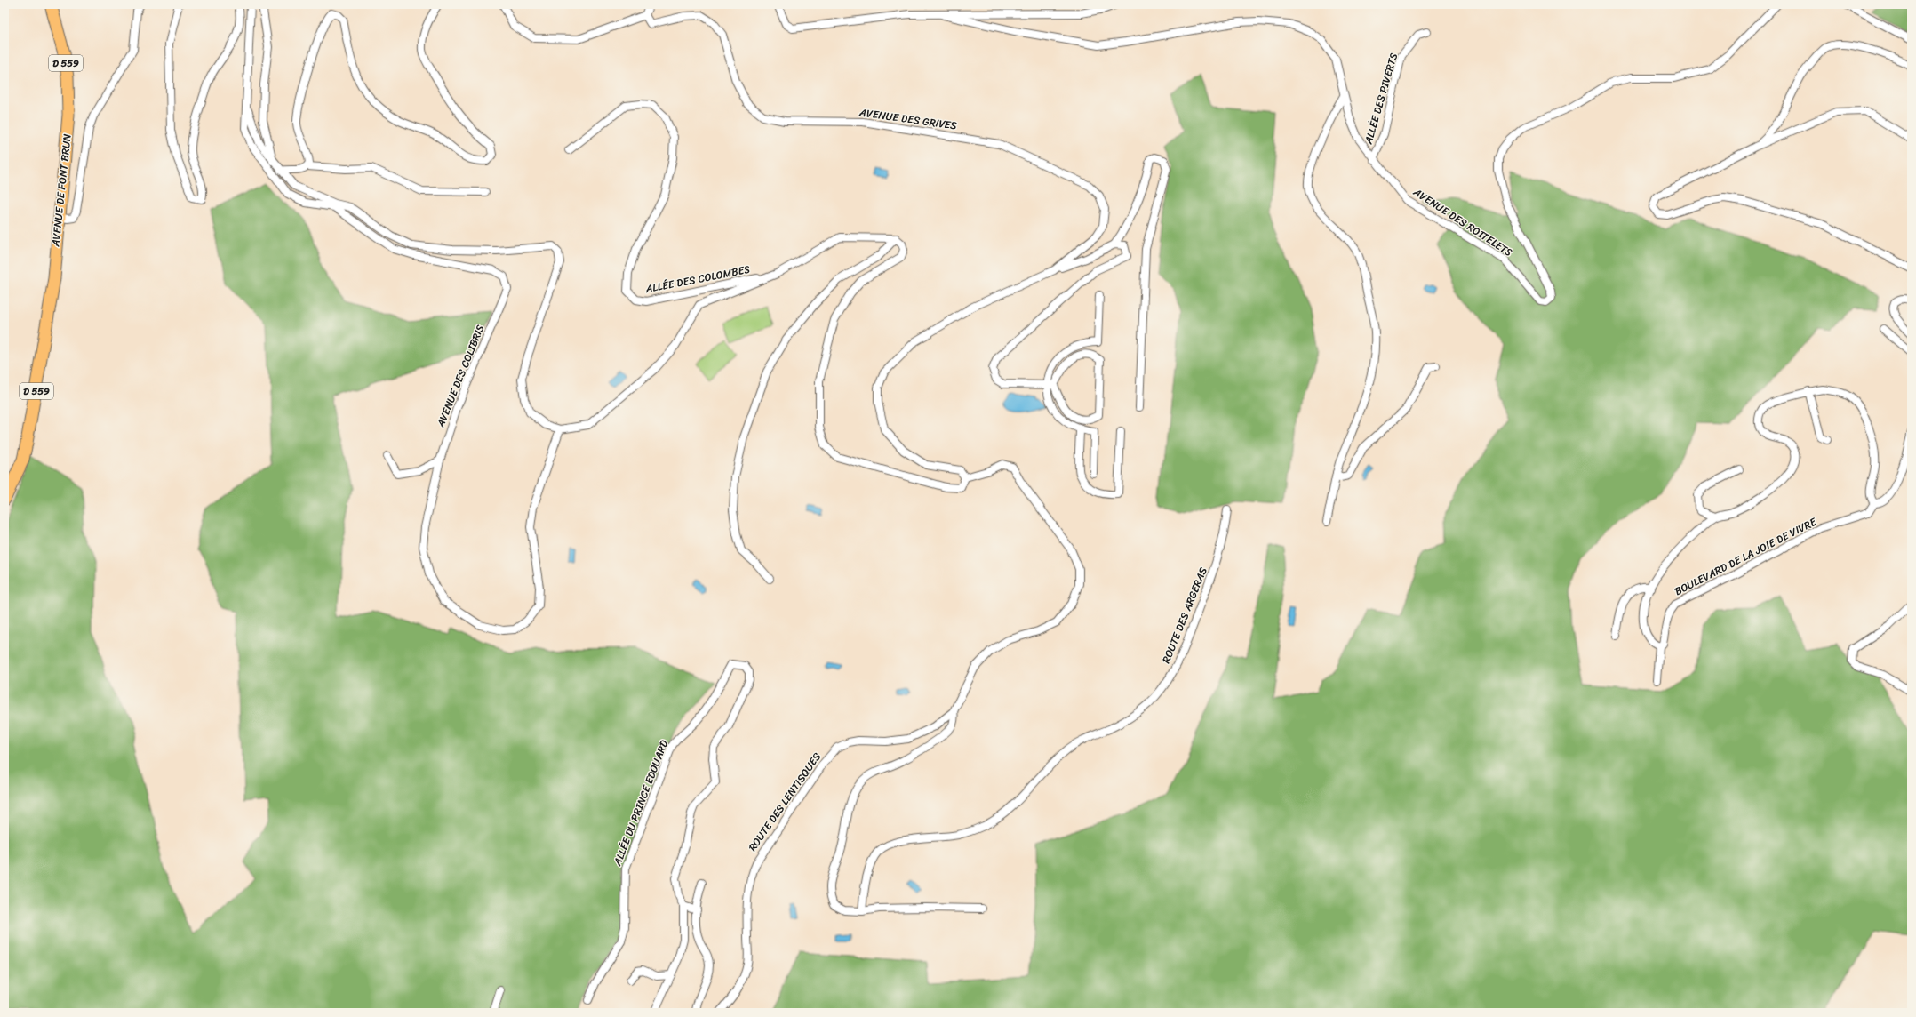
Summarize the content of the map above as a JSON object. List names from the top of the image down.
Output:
{
  "streets": {
    "main road": ["D 559", "AVENUE DE FONT BRUN"],
    "street": [
      "ALLÉE DES PIVERTS",
      "AVENUE DES GRIVES",
      "AVENUE DES ROITELETS",
      "ALLÉE DES COLOMBES",
      "AVENUE DES COLIBRIS",
      "BOULEVARD DE LA JOIE DE VIVRE",
      "ROUTE DES ARGERAS",
      "ROUTE DES LENTISQUES",
      "ALLÉE DU PRINCE EDOUARD"
    ]
  },
  "crossings": [
    ["ALLÉE DES PIVERTS", "AVENUE DES ROITELETS"]
  ]
}
